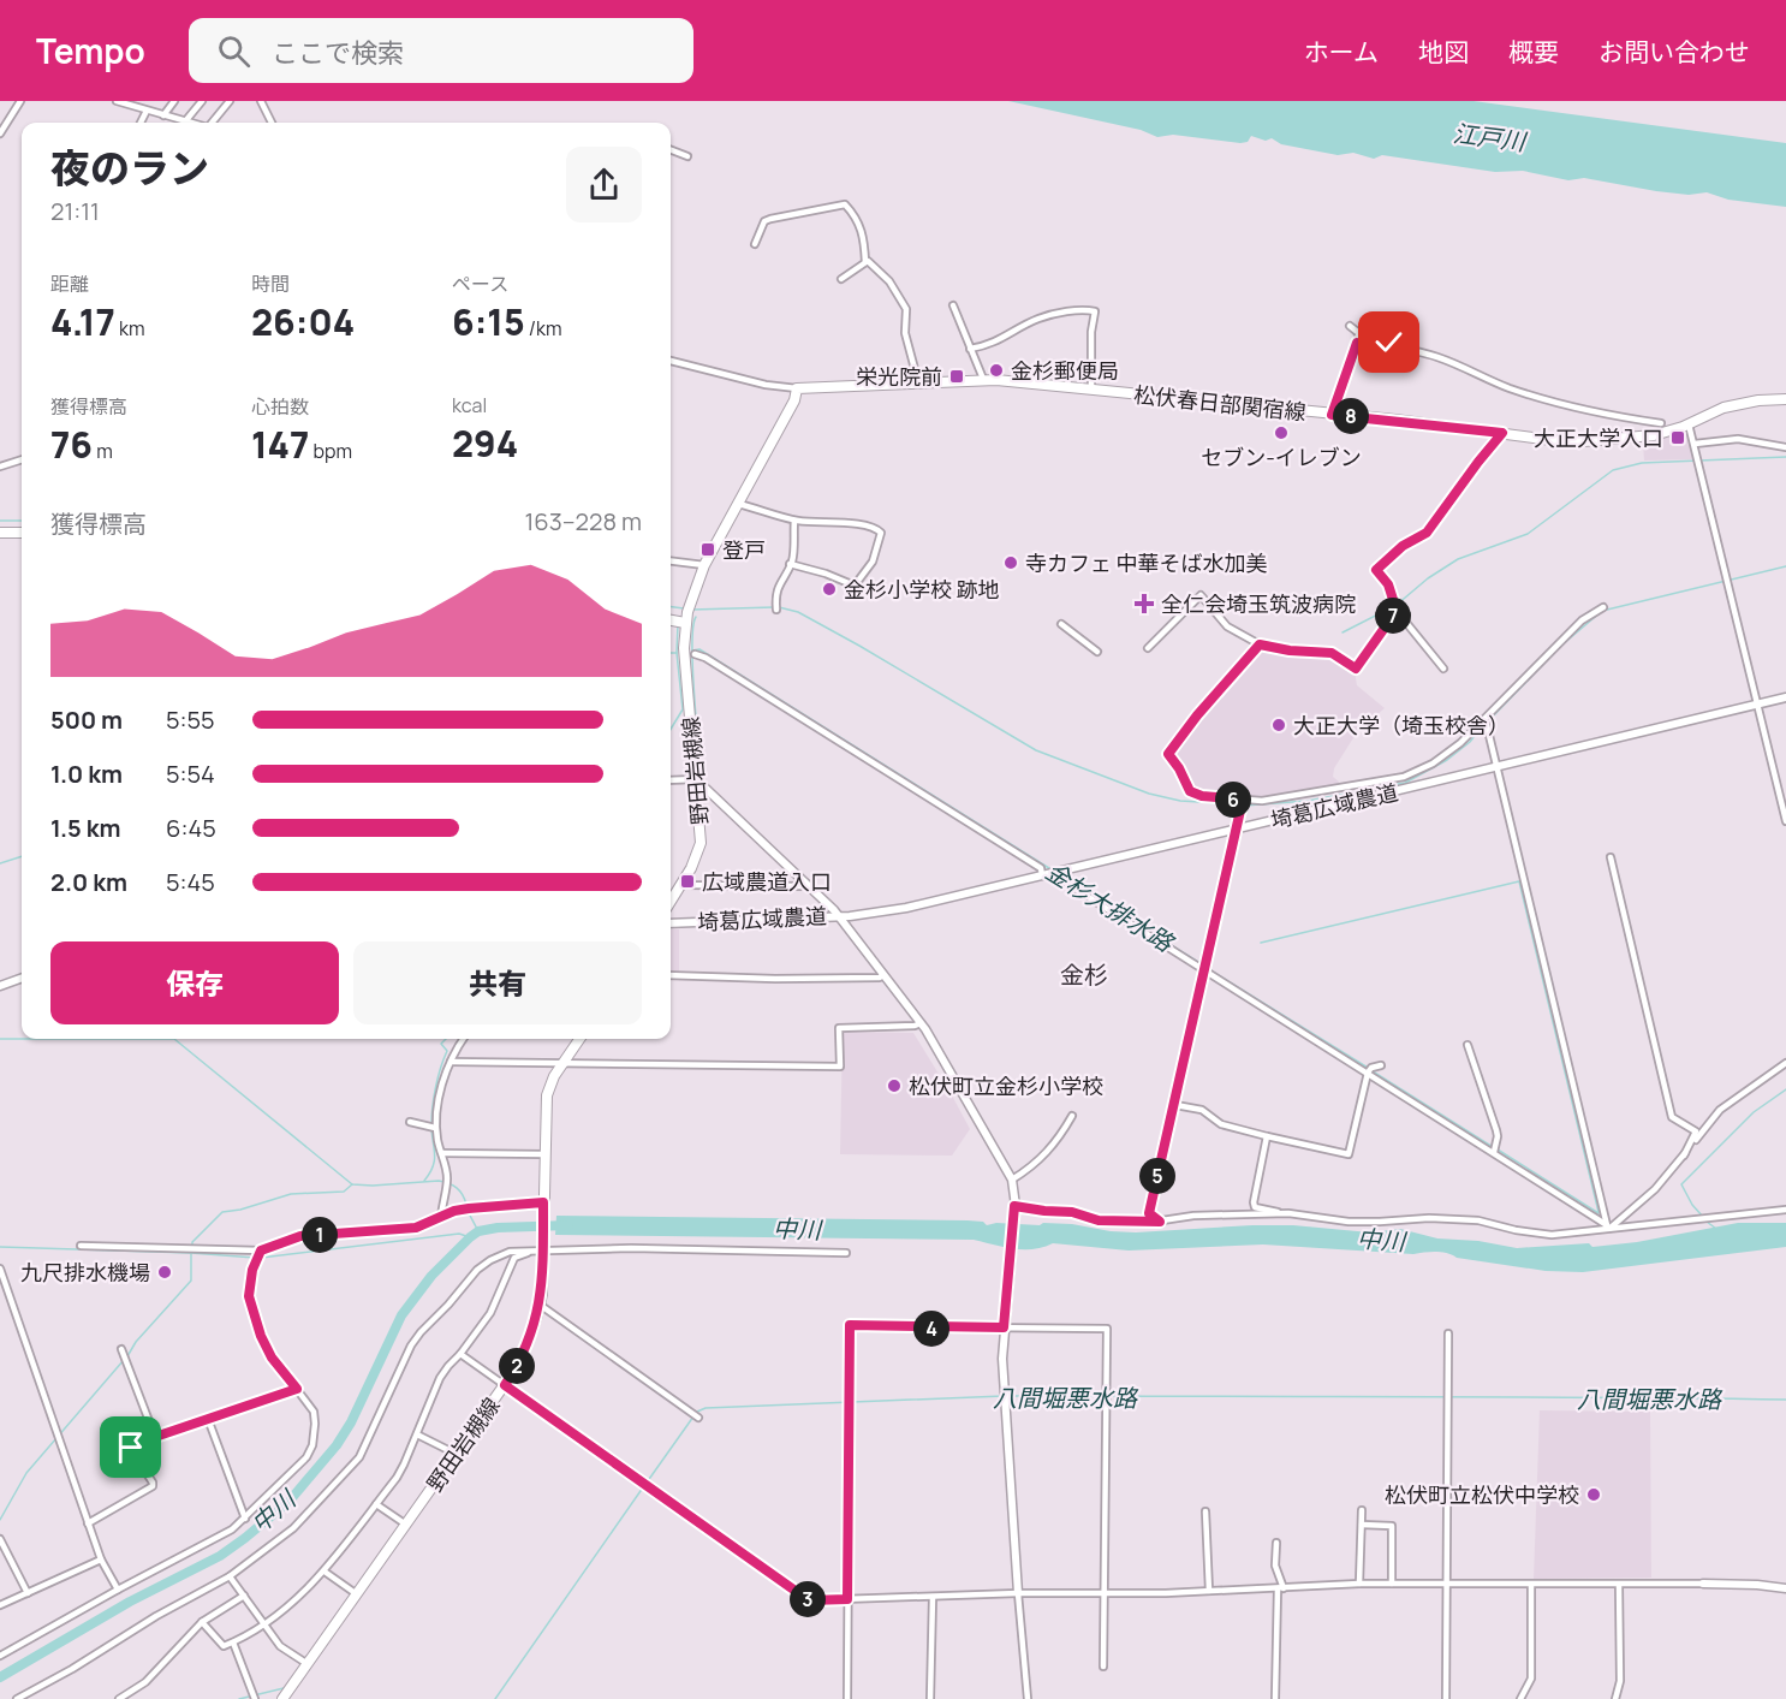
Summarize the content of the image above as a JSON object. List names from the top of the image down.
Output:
{
  "streets": {
    "main road": ["松伏春日部関宿線", "野田岩槻線"],
    "street": ["埼葛広域農道"]
  },
  "districts": ["金杉"],
  "water": [
    "江戸川",
    "金杉大排水路",
    "中川",
    "八間堀悪水路"
  ],
  "places": {
    "other": [
      "金杉郵便局",
      "セブン-イレブン",
      "寺カフェ 中華そば水加美",
      "金杉小学校 跡地",
      "大正大学（埼玉校舎）",
      "松伏町立金杉小学校",
      "九尺排水機場",
      "松伏町立松伏中学校"
    ],
    "transit": [
      "栄光院前",
      "大正大学入口",
      "登戸",
      "広域農道入口"
    ],
    "health": ["全仁会埼玉筑波病院"]
  },
  "page": {
    "header": "Tempo",
    "search": "ここで検索",
    "nav": [
      "ホーム",
      "地図",
      "概要",
      "お問い合わせ"
    ],
    "heading": ["夜のラン", "21:11"],
    "stats": [
      ["距離", "4.17 km"],
      ["時間", "26:04"],
      ["ペース", "6:15 /km"],
      ["獲得標高", "76 m"],
      ["心拍数", "147 bpm"],
      ["kcal", "294"]
    ],
    "pins": [
      "8",
      "7",
      "6",
      "5",
      "1",
      "4",
      "2",
      "3"
    ],
    "chart": ["獲得標高", "163–228 m"],
    "list": [
      {
        "name": "500 m",
        "note": "5:55"
      },
      {
        "name": "1.0 km",
        "note": "5:54"
      },
      {
        "name": "1.5 km",
        "note": "6:45"
      },
      {
        "name": "2.0 km",
        "note": "5:45"
      }
    ],
    "buttons": ["保存", "共有"]
  }
}
